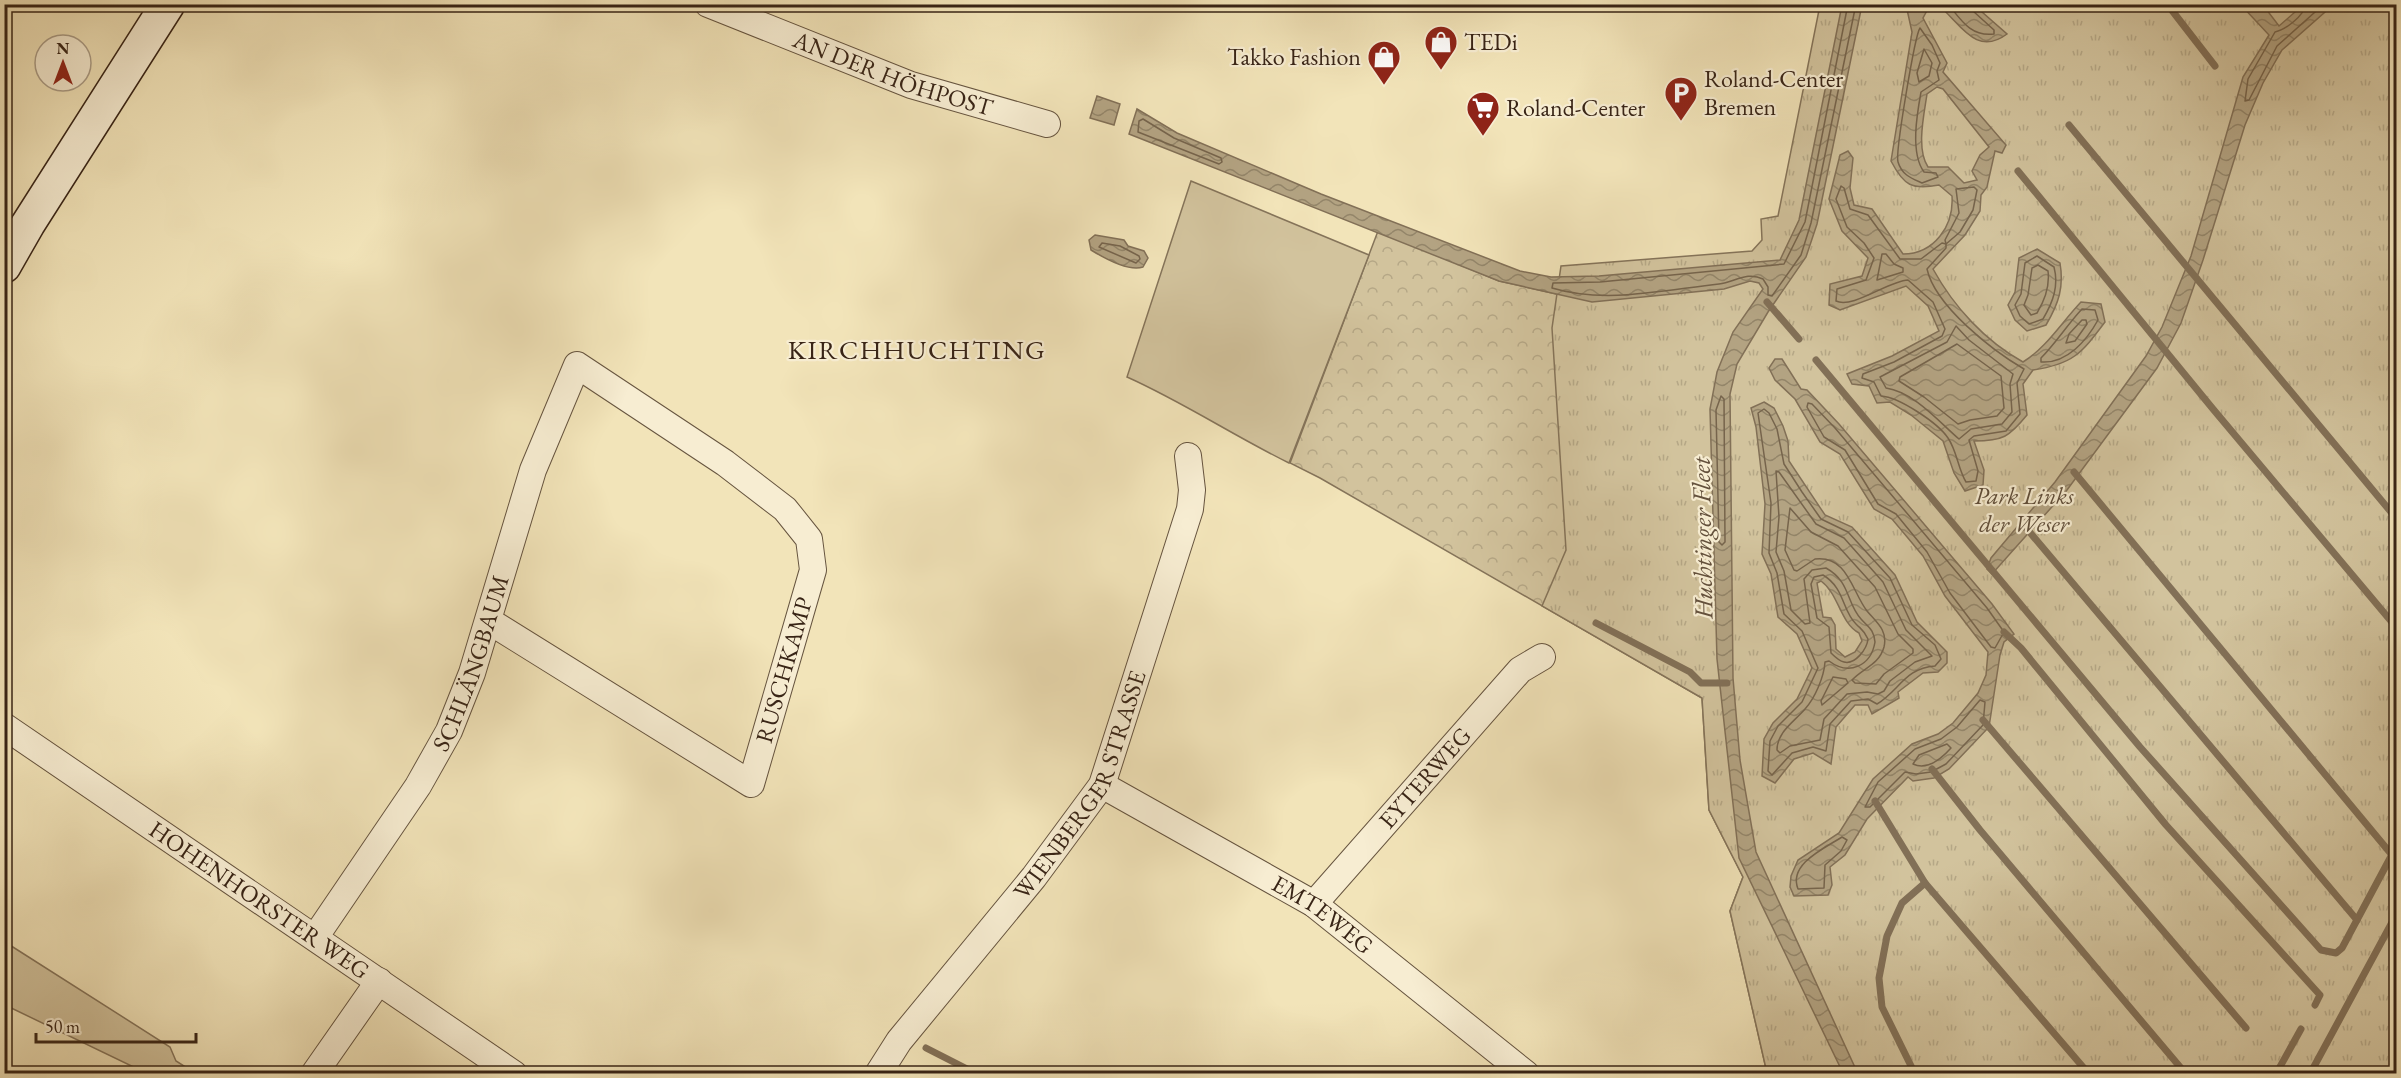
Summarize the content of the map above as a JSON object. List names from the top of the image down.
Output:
{
  "streets": {
    "street": [
      "AN DER HÖHPOST",
      "SCHLÄNGBAUM",
      "RUSCHKAMP",
      "EYTERWEG",
      "WIENBERGER STRASSE",
      "HOHENHORSTER WEG",
      "EMTEWEG"
    ]
  },
  "crossings": [
    ["SCHLÄNGBAUM", "RUSCHKAMP"],
    ["SCHLÄNGBAUM", "HOHENHORSTER WEG"],
    ["EYTERWEG", "EMTEWEG"],
    ["WIENBERGER STRASSE", "EMTEWEG"]
  ],
  "districts": ["KIRCHHUCHTING"],
  "water": ["Huchtinger Fleet"],
  "parks": ["Park Links der Weser"],
  "places": {
    "shop": ["TEDi", "Takko Fashion"],
    "parking": ["Roland-Center Bremen"],
    "supermarket": ["Roland-Center"]
  },
  "scale_bar": "50 m",
  "north": "top"
}
